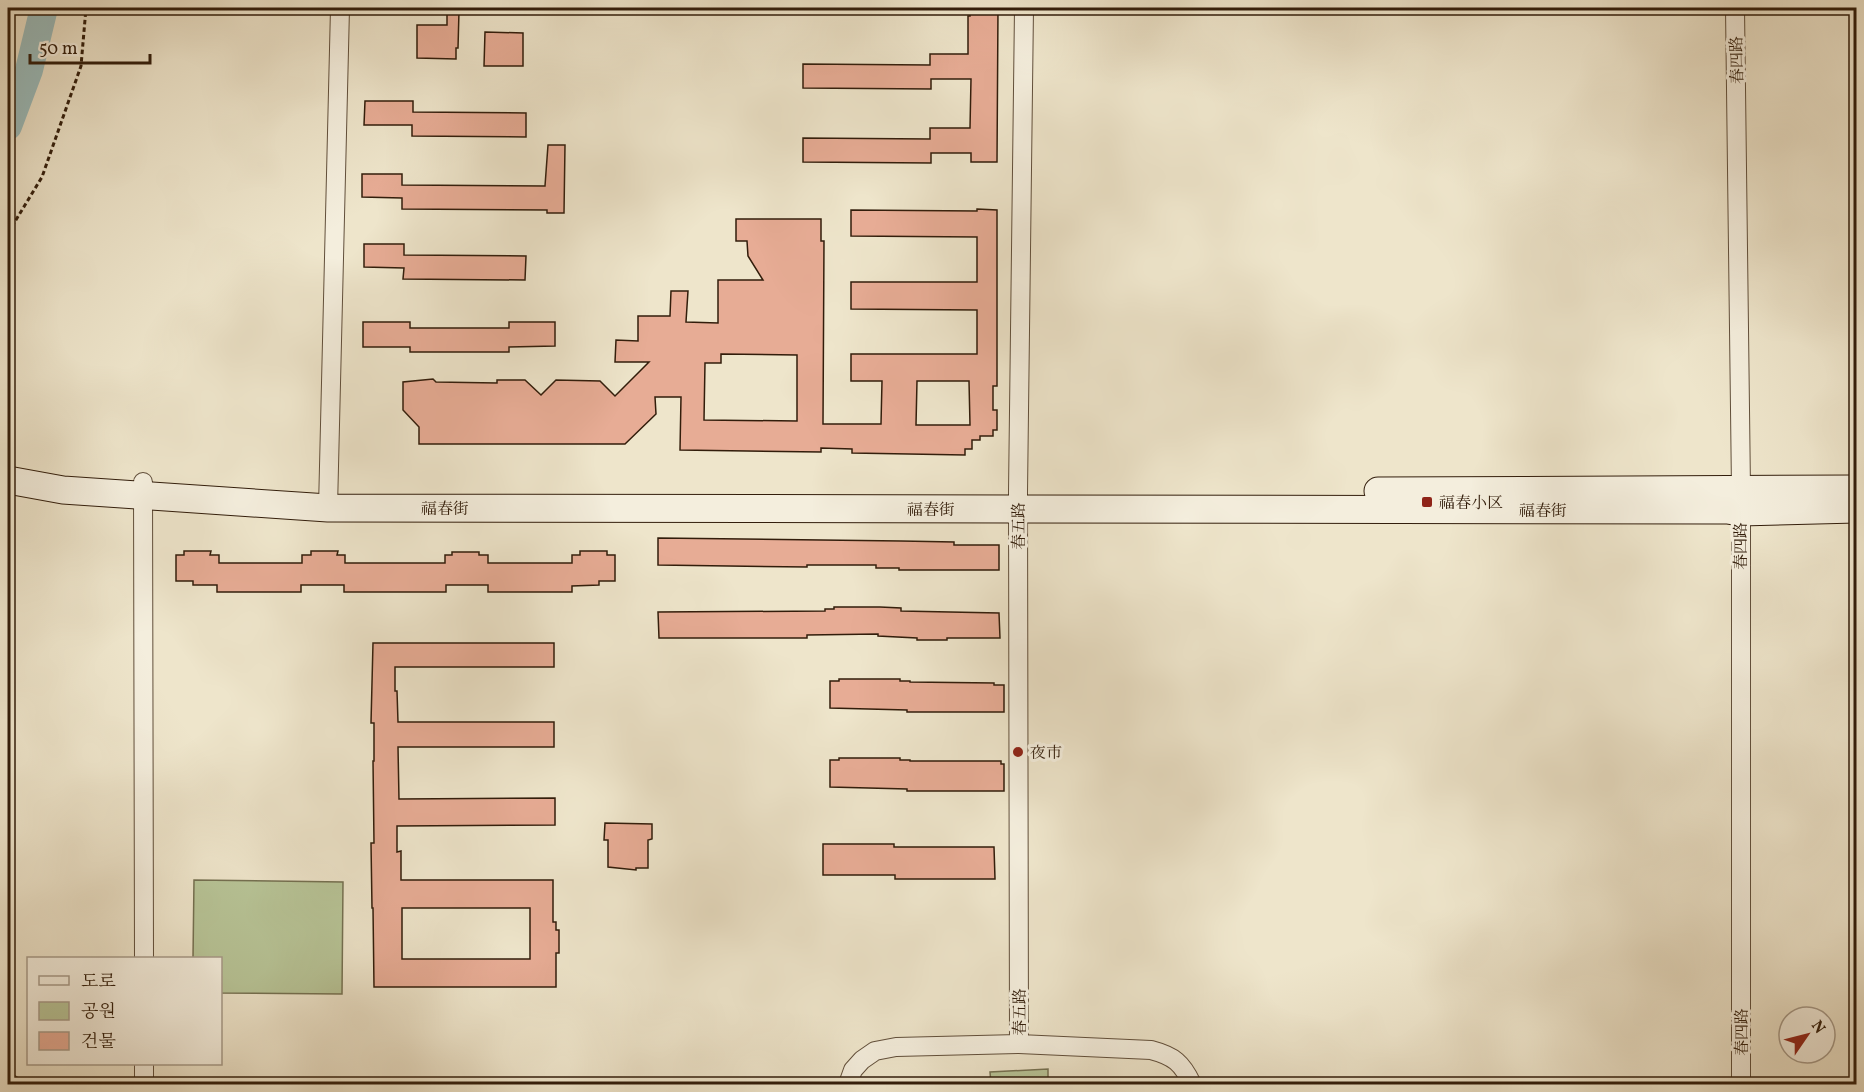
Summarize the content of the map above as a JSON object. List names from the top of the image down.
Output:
{
  "streets": {
    "main road": ["福春街"],
    "street": ["春四路", "春五路"]
  },
  "crossings": [
    ["春四路", "福春街"],
    ["福春街", "春五路"]
  ],
  "places": {
    "transit": ["福春小区"],
    "other": ["夜市"]
  },
  "legend": ["도로", "공원", "건물"],
  "scale_bar": "50 m",
  "north": "top right"
}
